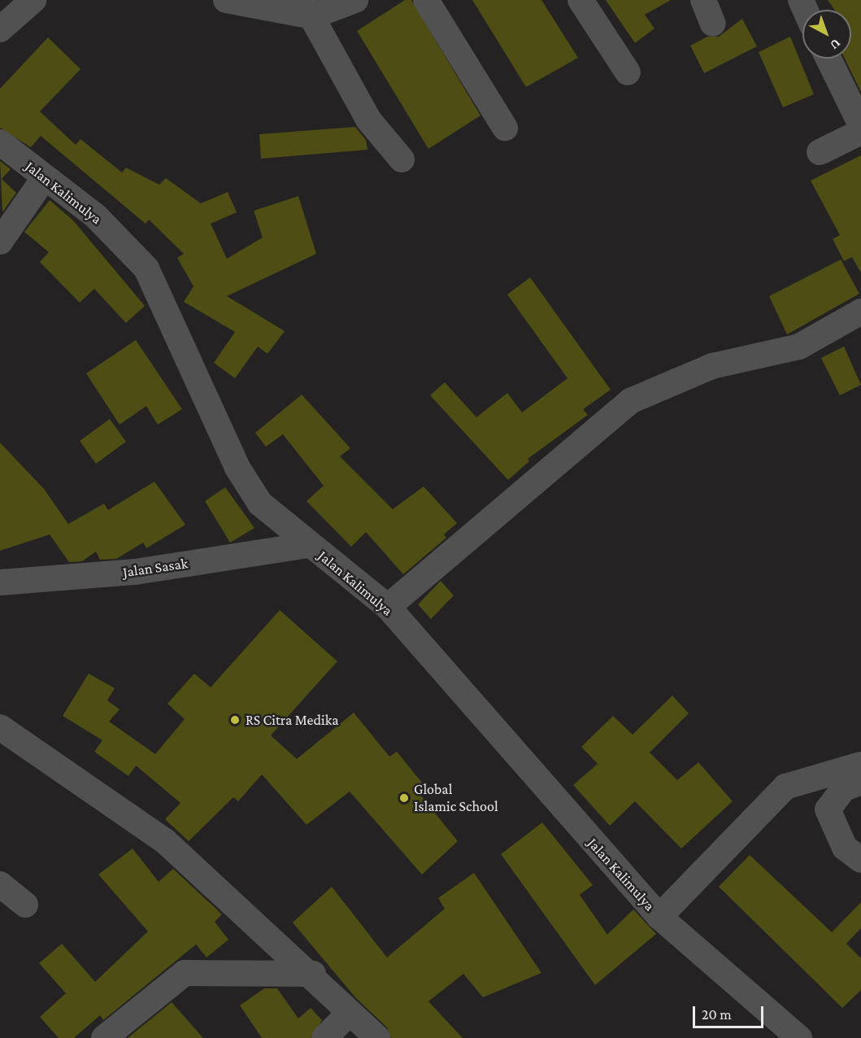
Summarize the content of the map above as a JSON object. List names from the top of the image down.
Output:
{
  "streets": {
    "street": ["Jalan Kalimulya", "Jalan Sasak"]
  },
  "crossings": [
    ["Jalan Kalimulya", "Jalan Sasak"]
  ],
  "places": ["RS Citra Medika", "Global Islamic School"],
  "scale_bar": "20 m",
  "north": "bottom right"
}
